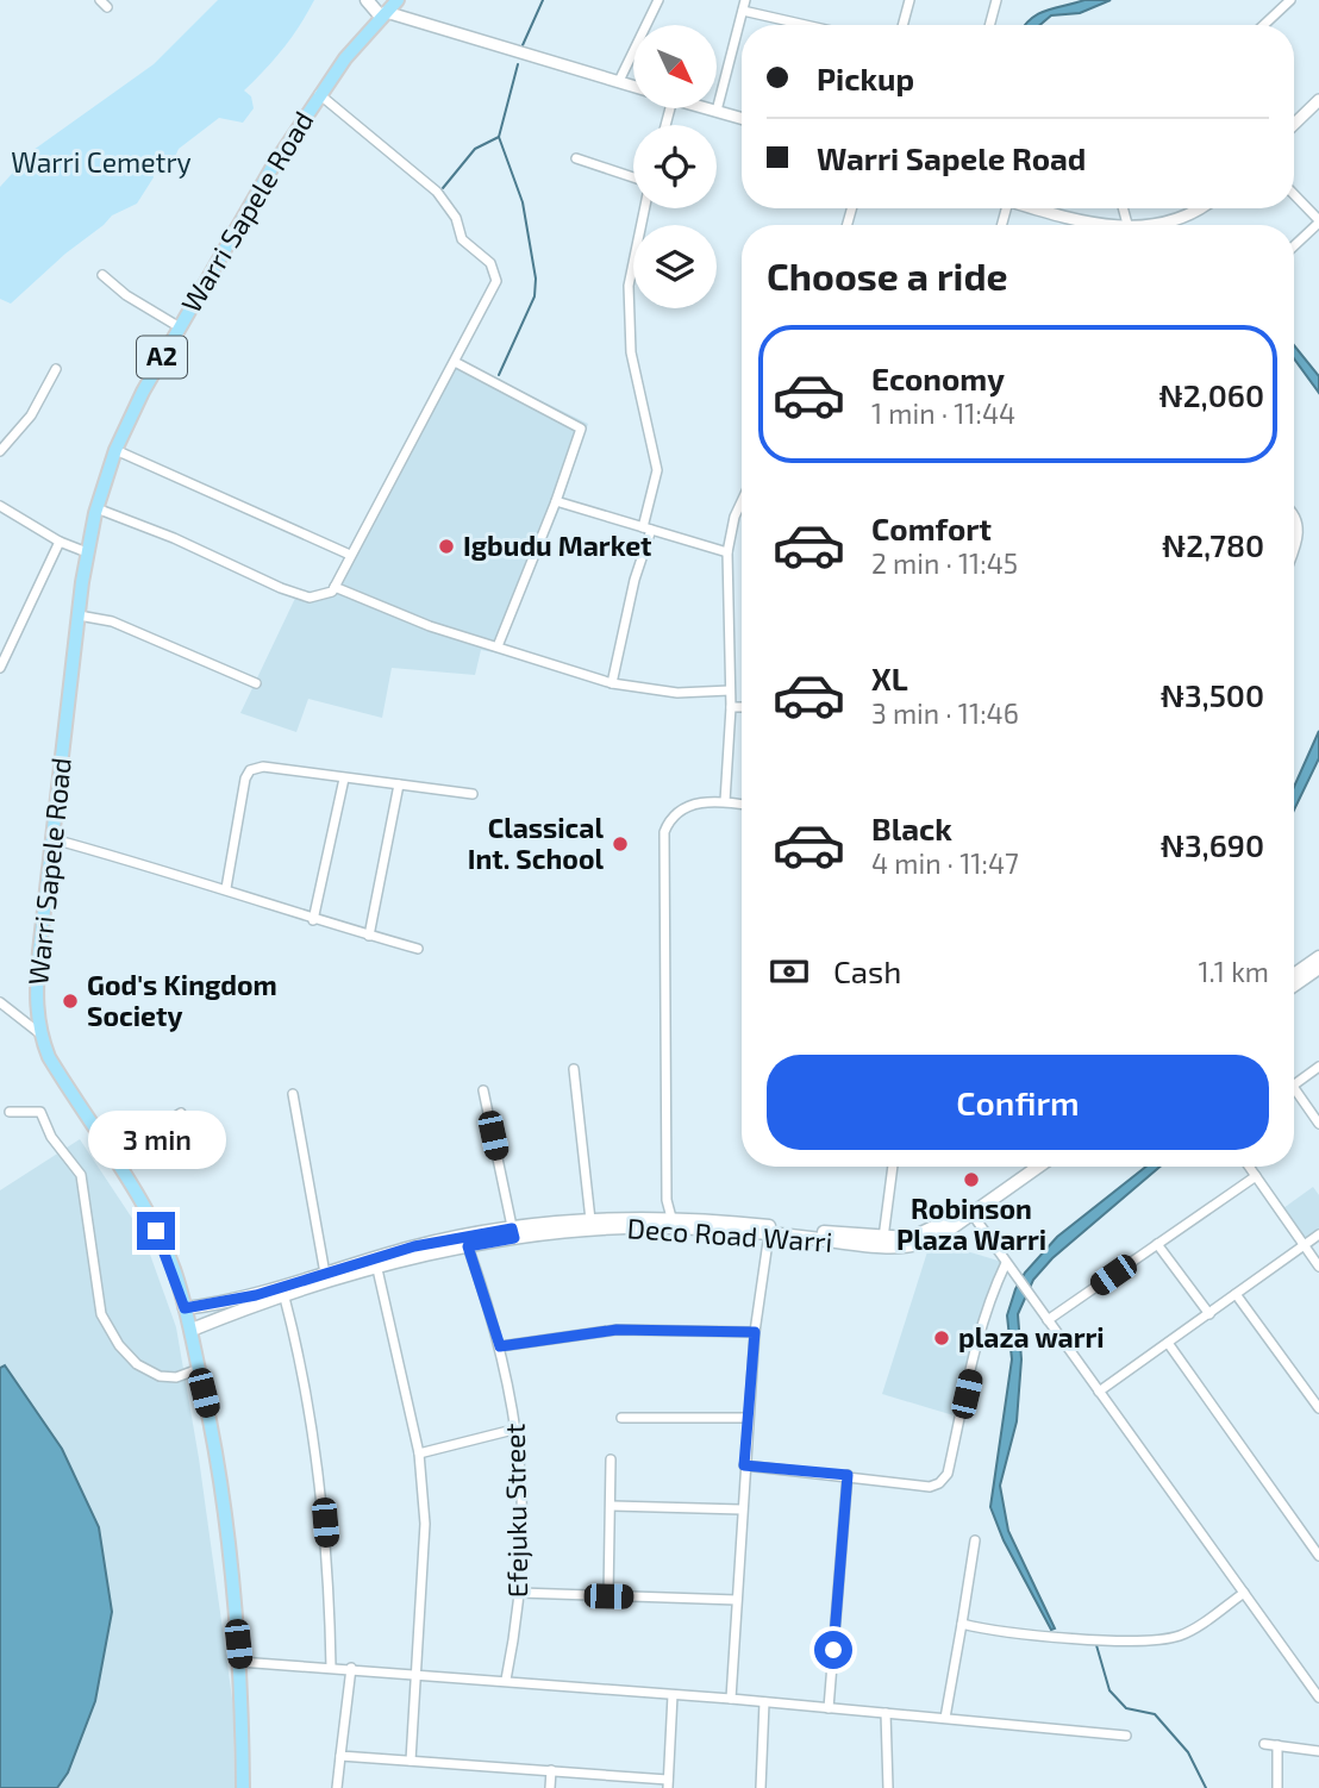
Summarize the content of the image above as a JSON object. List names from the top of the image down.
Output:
{
  "streets": {
    "highway": ["Warri Sapele Road", "A2"],
    "main road": ["Deco Road Warri"],
    "street": ["Efejuku Street"]
  },
  "crossings": [
    ["Warri Sapele Road", "Deco Road Warri"],
    ["Deco Road Warri", "Efejuku Street"]
  ],
  "parks": ["Warri Cemetry"],
  "places": [
    "Igbudu Market",
    "Classical Int. School",
    "God's Kingdom Society",
    "Robinson Plaza Warri",
    "plaza warri"
  ],
  "north": "bottom right",
  "page": {
    "banner": ["Pickup", "Warri Sapele Road"],
    "heading": "Choose a ride",
    "list": [
      {
        "name": "Economy",
        "note": "1 min · 11:44",
        "value": "₦2,060"
      },
      {
        "name": "Comfort",
        "note": "2 min · 11:45",
        "value": "₦2,780"
      },
      {
        "name": "XL",
        "note": "3 min · 11:46",
        "value": "₦3,500"
      },
      {
        "name": "Black",
        "note": "4 min · 11:47",
        "value": "₦3,690"
      }
    ],
    "pay": ["Cash", "1.1 km"],
    "buttons": "Confirm",
    "bubble": "3 min"
  }
}
